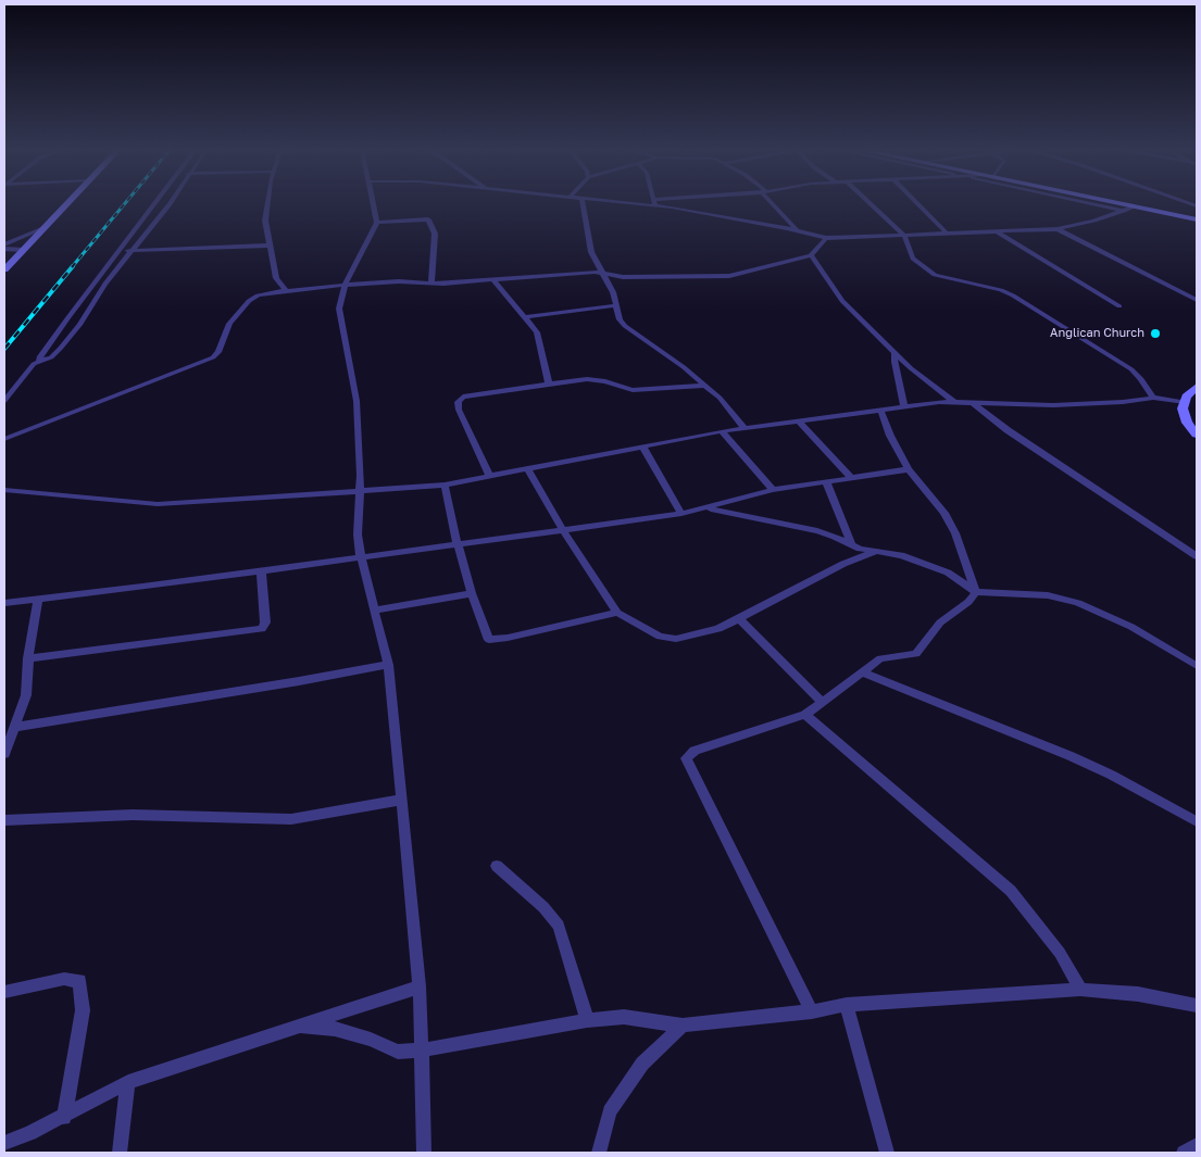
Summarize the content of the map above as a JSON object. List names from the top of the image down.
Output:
{
  "places": ["Anglican Church"]
}
